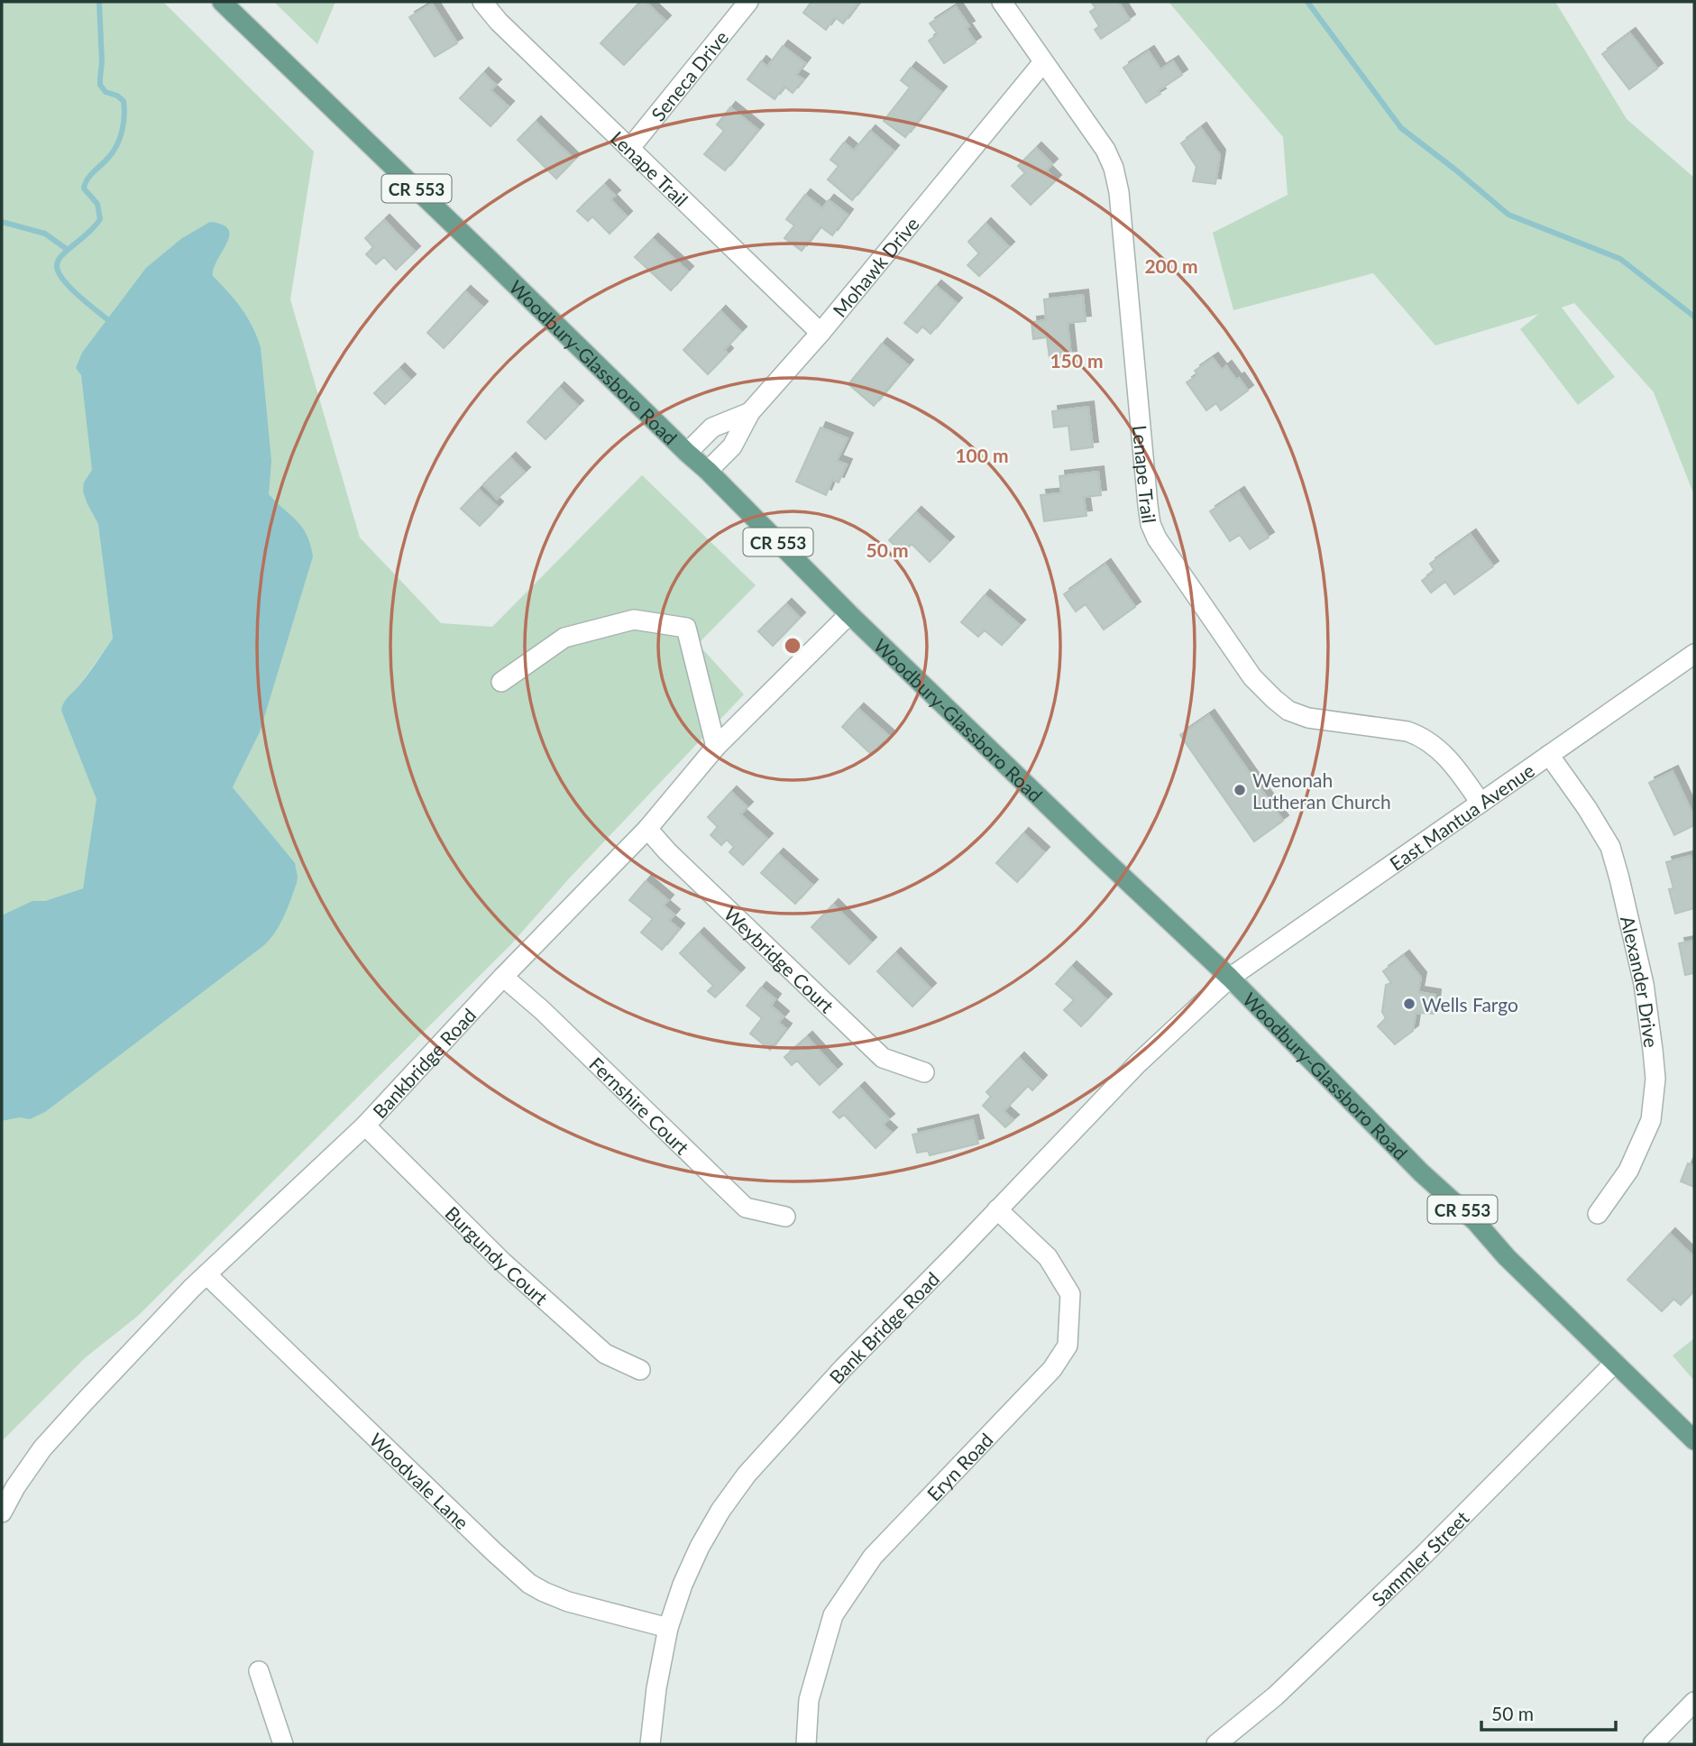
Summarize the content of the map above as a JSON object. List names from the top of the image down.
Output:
{
  "streets": {
    "main road": ["CR 553", "Woodbury-Glassboro Road"],
    "street": [
      "Seneca Drive",
      "Lenape Trail",
      "Mohawk Drive",
      "East Mantua Avenue",
      "Weybridge Court",
      "Alexander Drive",
      "Bankbridge Road",
      "Fernshire Court",
      "Burgundy Court",
      "Bank Bridge Road",
      "Eryn Road",
      "Woodvale Lane",
      "Sammler Street"
    ]
  },
  "crossings": [
    ["Seneca Drive", "Lenape Trail"],
    ["Lenape Trail", "Mohawk Drive"],
    ["Lenape Trail", "East Mantua Avenue"],
    ["Mohawk Drive", "Woodbury-Glassboro Road"],
    ["Woodbury-Glassboro Road", "East Mantua Avenue"],
    ["Woodbury-Glassboro Road", "Bankbridge Road"],
    ["Woodbury-Glassboro Road", "Bank Bridge Road"],
    ["Woodbury-Glassboro Road", "Sammler Street"],
    ["East Mantua Avenue", "Alexander Drive"],
    ["East Mantua Avenue", "Bank Bridge Road"],
    ["Weybridge Court", "Bankbridge Road"],
    ["Bankbridge Road", "Fernshire Court"],
    ["Bankbridge Road", "Burgundy Court"],
    ["Bankbridge Road", "Woodvale Lane"],
    ["Bank Bridge Road", "Eryn Road"],
    ["Bank Bridge Road", "Woodvale Lane"]
  ],
  "places": ["Wenonah Lutheran Church", "Wells Fargo"],
  "scale_bar": "50 m",
  "rings": [
    "200 m",
    "150 m",
    "100 m",
    "50 m"
  ]
}
